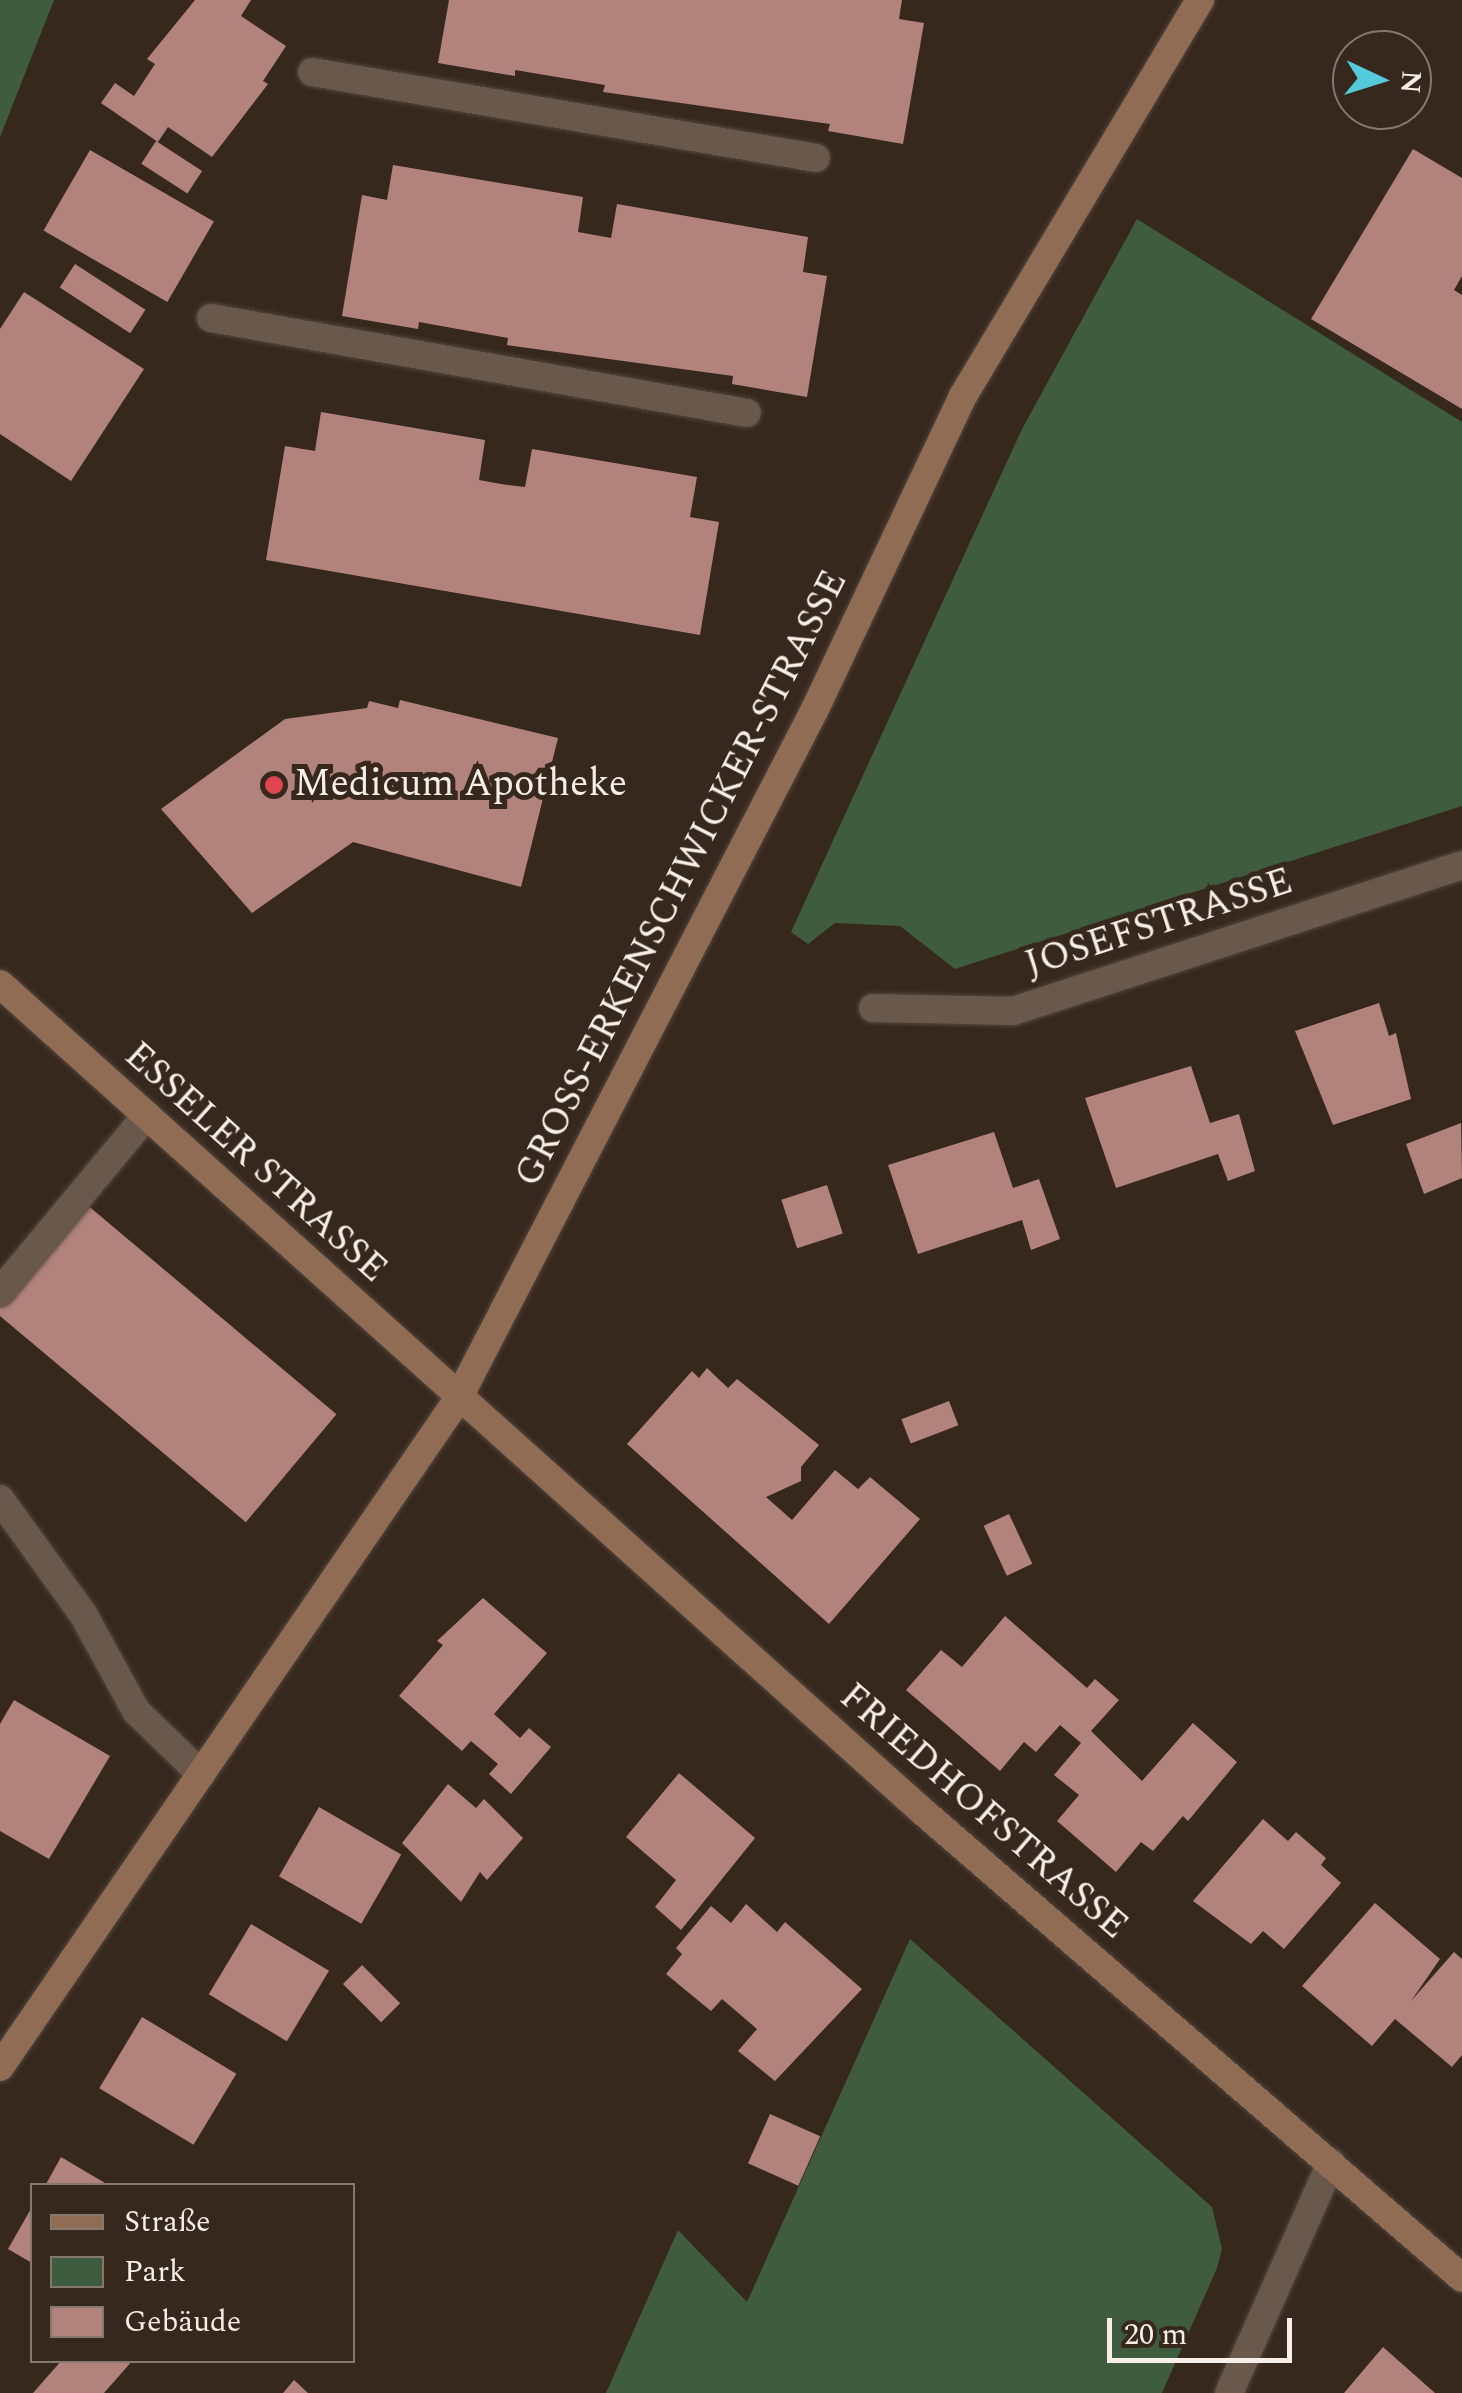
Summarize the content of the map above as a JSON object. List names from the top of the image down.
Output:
{
  "streets": {
    "main road": ["GROSS-ERKENSCHWICKER-STRASSE", "ESSELER STRASSE", "FRIEDHOFSTRASSE"],
    "street": ["JOSEFSTRASSE"]
  },
  "crossings": [
    ["GROSS-ERKENSCHWICKER-STRASSE", "ESSELER STRASSE"],
    ["GROSS-ERKENSCHWICKER-STRASSE", "FRIEDHOFSTRASSE"],
    ["ESSELER STRASSE", "FRIEDHOFSTRASSE"]
  ],
  "places": ["Medicum Apotheke"],
  "legend": ["Straße", "Park", "Gebäude"],
  "scale_bar": "20 m",
  "north": "right"
}
